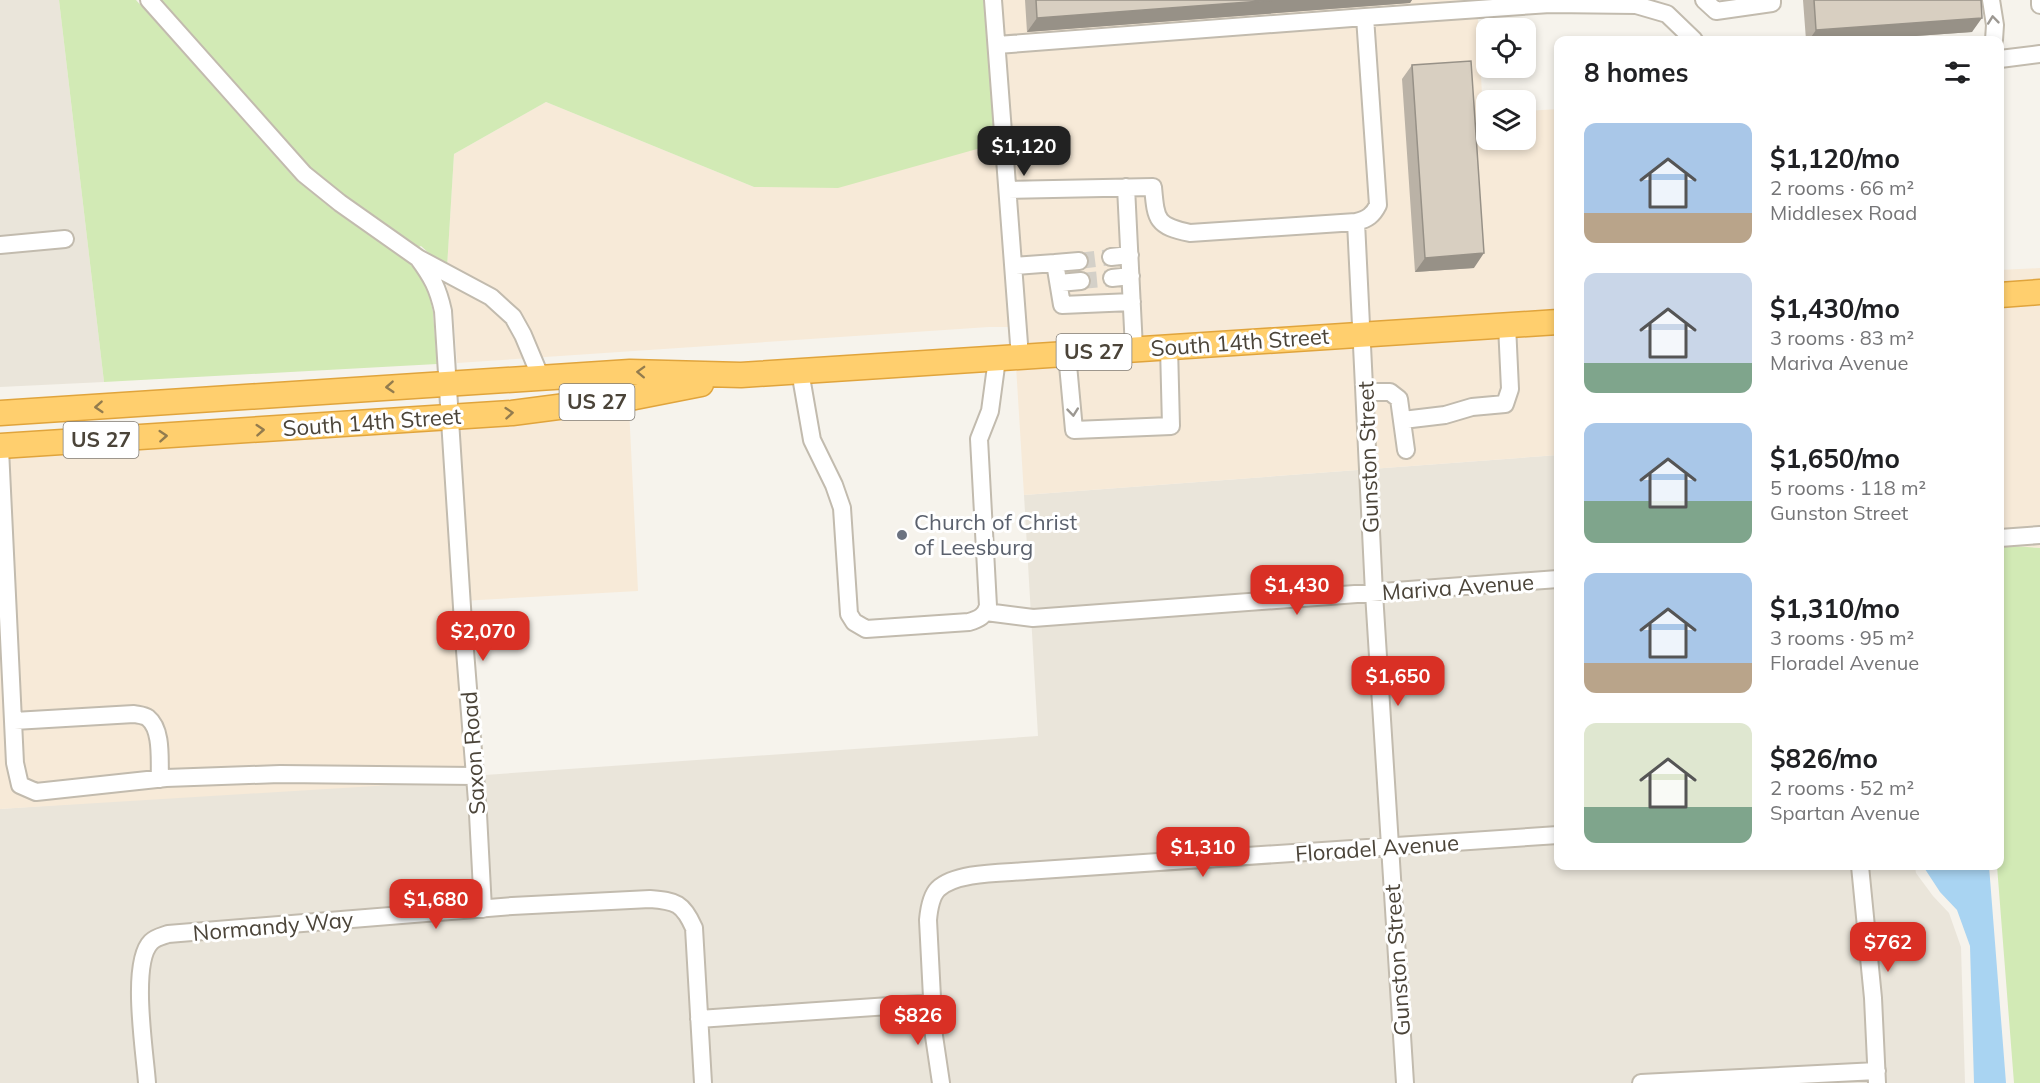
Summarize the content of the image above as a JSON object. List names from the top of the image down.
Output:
{
  "streets": {
    "highway": ["South 14th Street", "US 27"],
    "street": [
      "Gunston Street",
      "Mariva Avenue",
      "Saxon Road",
      "Floradel Avenue",
      "Normandy Way"
    ]
  },
  "crossings": [
    ["South 14th Street", "Gunston Street"],
    ["South 14th Street", "Saxon Road"],
    ["Gunston Street", "Mariva Avenue"],
    ["Gunston Street", "Floradel Avenue"],
    ["Saxon Road", "Normandy Way"]
  ],
  "places": ["Church of Christ of Leesburg"],
  "page": {
    "heading": "8 homes",
    "list": [
      {
        "name": "$1,120/mo",
        "note": "2 rooms · 66 m² · Middlesex Road"
      },
      {
        "name": "$1,430/mo",
        "note": "3 rooms · 83 m² · Mariva Avenue"
      },
      {
        "name": "$1,650/mo",
        "note": "5 rooms · 118 m² · Gunston Street"
      },
      {
        "name": "$1,310/mo",
        "note": "3 rooms · 95 m² · Floradel Avenue"
      },
      {
        "name": "$826/mo",
        "note": "2 rooms · 52 m² · Spartan Avenue"
      }
    ],
    "price": [
      "$1,120",
      "$1,430",
      "$2,070",
      "$1,650",
      "$1,310",
      "$1,680",
      "$762",
      "$826"
    ]
  }
}
